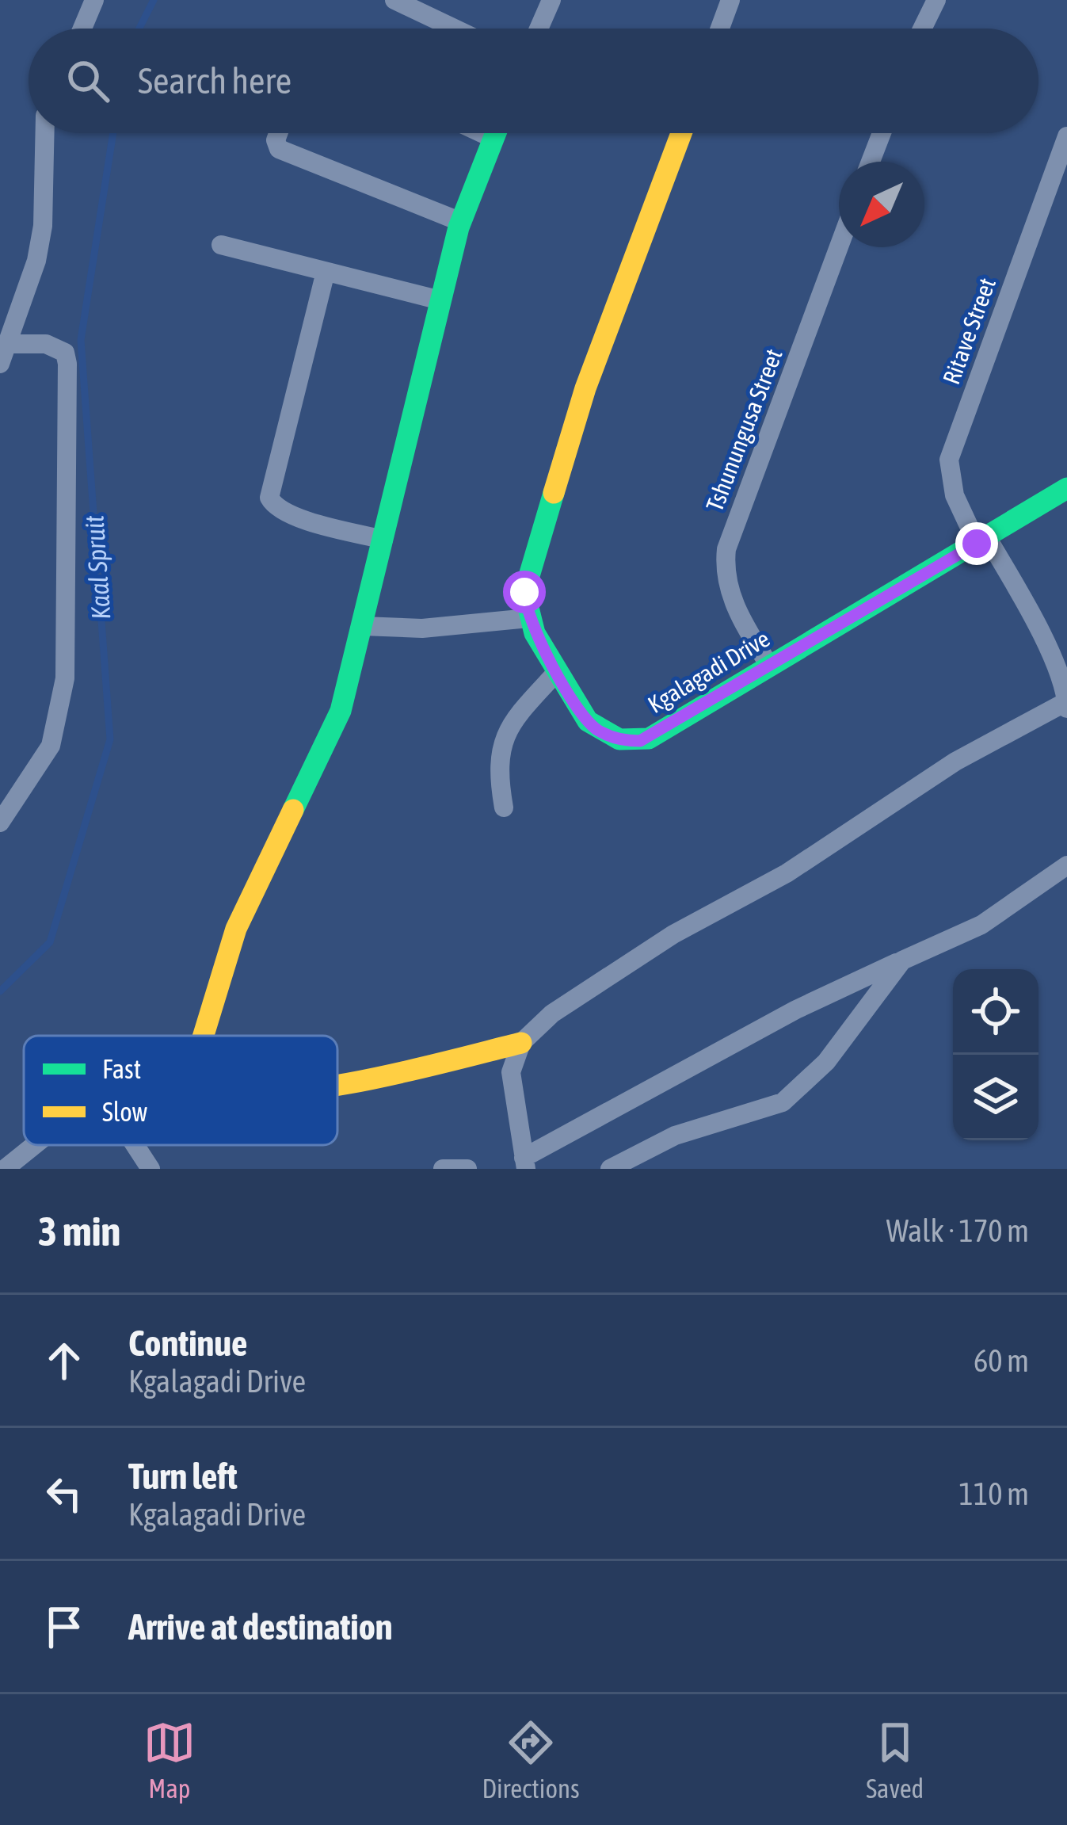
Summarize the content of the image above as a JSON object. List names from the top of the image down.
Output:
{
  "streets": {
    "street": ["Ritave Street", "Tshunungusa Street", "Kgalagadi Drive"]
  },
  "crossings": [
    ["Ritave Street", "Kgalagadi Drive"],
    ["Tshunungusa Street", "Kgalagadi Drive"]
  ],
  "water": ["Kaal Spruit"],
  "legend": ["Fast", "Slow"],
  "north": "bottom left",
  "page": {
    "search": "Search here",
    "heading": ["3 min", "Walk · 170 m"],
    "list": [
      ["Continue", "Kgalagadi Drive", "60 m"],
      ["Turn left", "Kgalagadi Drive", "110 m"],
      "Arrive at destination"
    ],
    "nav": ["Map", "Directions", "Saved"]
  }
}
